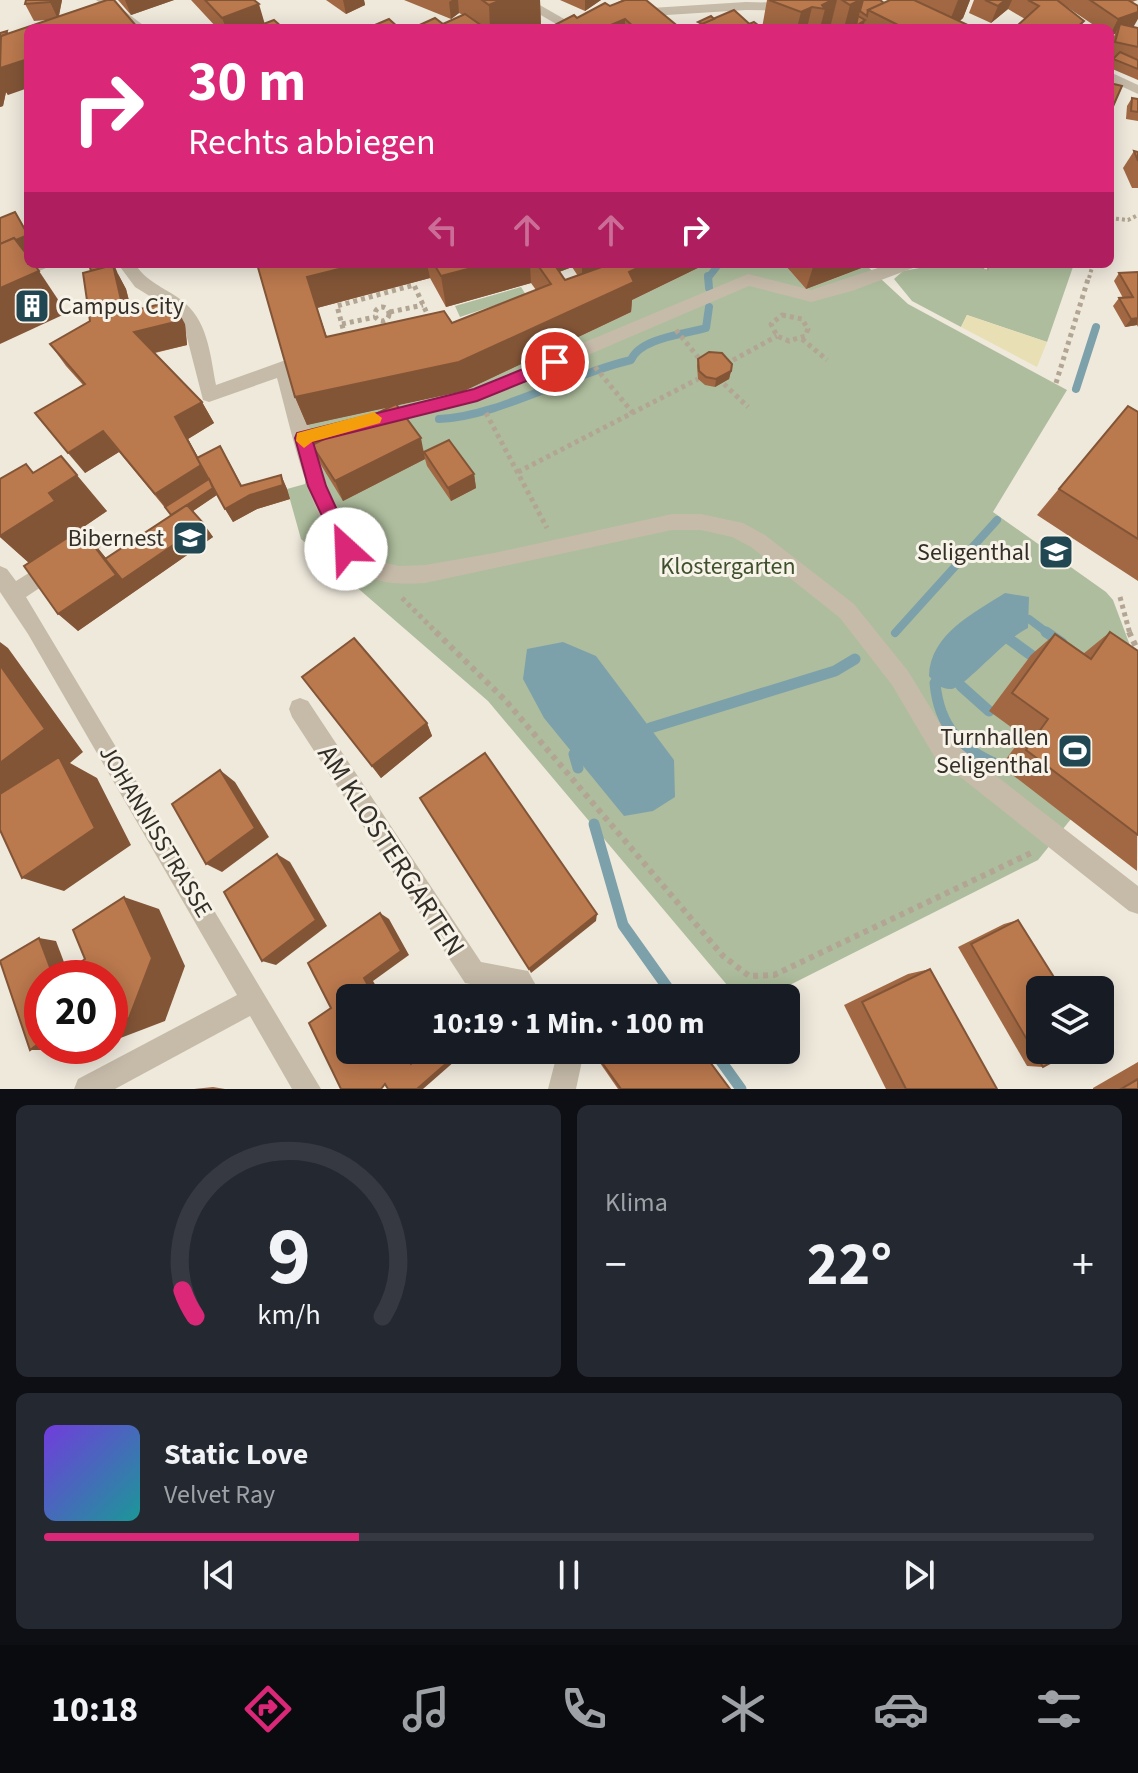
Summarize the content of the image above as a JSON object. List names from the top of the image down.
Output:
{
  "streets": {
    "street": ["JOHANNISSTRASSE", "AM KLOSTERGARTEN"]
  },
  "parks": ["Klostergarten"],
  "places": {
    "building": ["Campus City"],
    "school or university": ["Bibernest", "Seligenthal"],
    "sports": ["Turnhallen Seligenthal"]
  },
  "page": {
    "turn": ["30 m", "Rechts abbiegen"],
    "limit": "20",
    "trip": "10:19 · 1 Min. · 100 m",
    "tile": "Klima",
    "heat": ["−", "22°", "+"],
    "song": ["Static Love", "Velvet Ray"],
    "tabs": "10:18",
    "gauge": ["9", "km/h"]
  }
}
